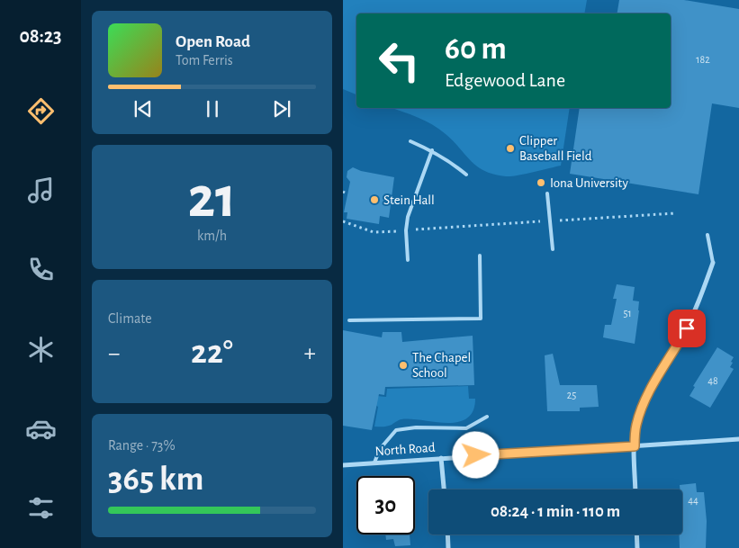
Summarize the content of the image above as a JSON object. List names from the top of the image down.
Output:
{
  "streets": {
    "street": ["North Road"]
  },
  "places": [
    "Clipper Baseball Field",
    "Iona University",
    "Stein Hall",
    "The Chapel School"
  ],
  "house_numbers": [
    "182",
    "51",
    "48",
    "25",
    "44"
  ],
  "page": {
    "tabs": "08:23",
    "turn": ["60 m", "Edgewood Lane"],
    "song": ["Open Road", "Tom Ferris"],
    "tile": [
      ["21", "km/h"],
      "Climate",
      ["Range · 73%", "365 km"]
    ],
    "heat": ["−", "22°", "+"],
    "limit": "30",
    "trip": "08:24 · 1 min · 110 m"
  }
}
